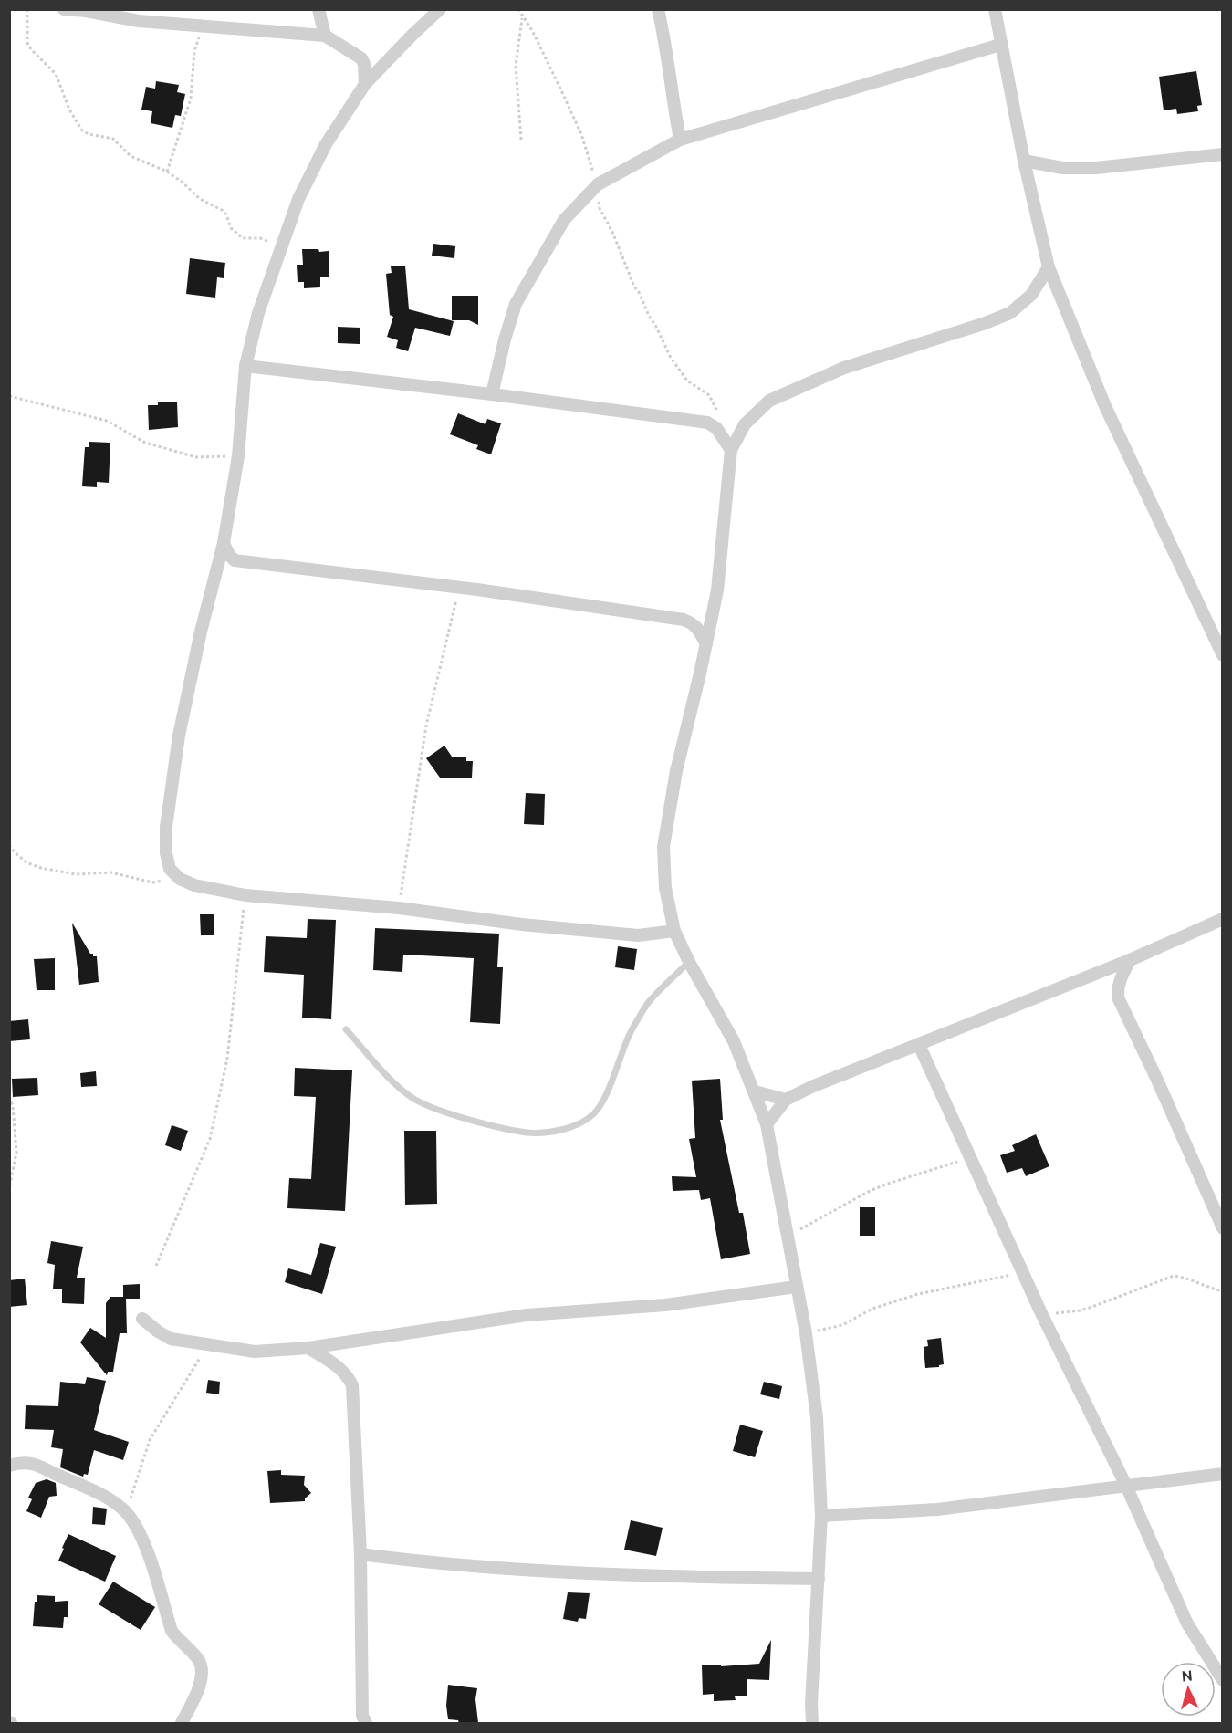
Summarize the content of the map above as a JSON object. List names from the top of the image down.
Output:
{
  "north": "top"
}
